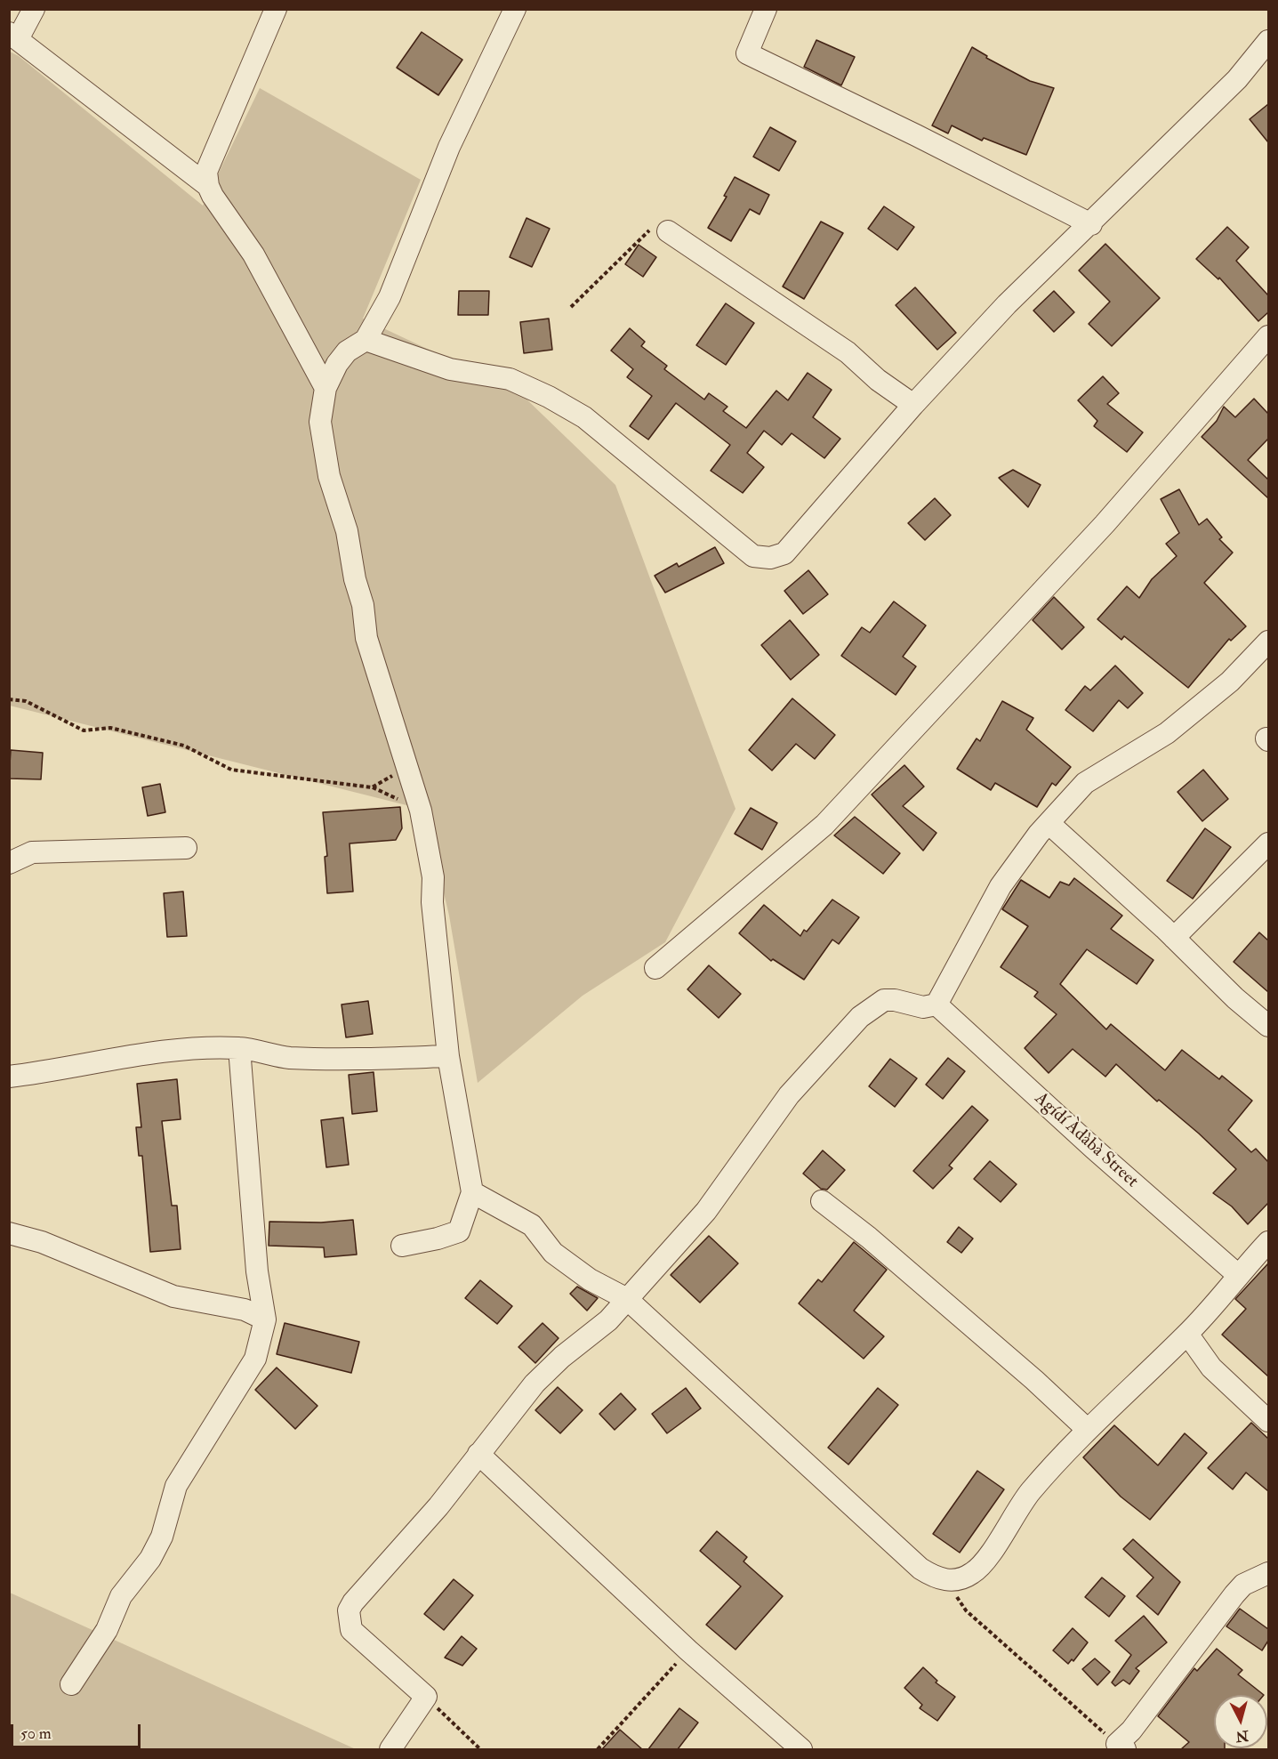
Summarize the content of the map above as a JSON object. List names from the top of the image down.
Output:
{
  "streets": {
    "street": ["Agídí Àdàbà Street"]
  },
  "scale_bar": "50 m",
  "north": "bottom"
}
